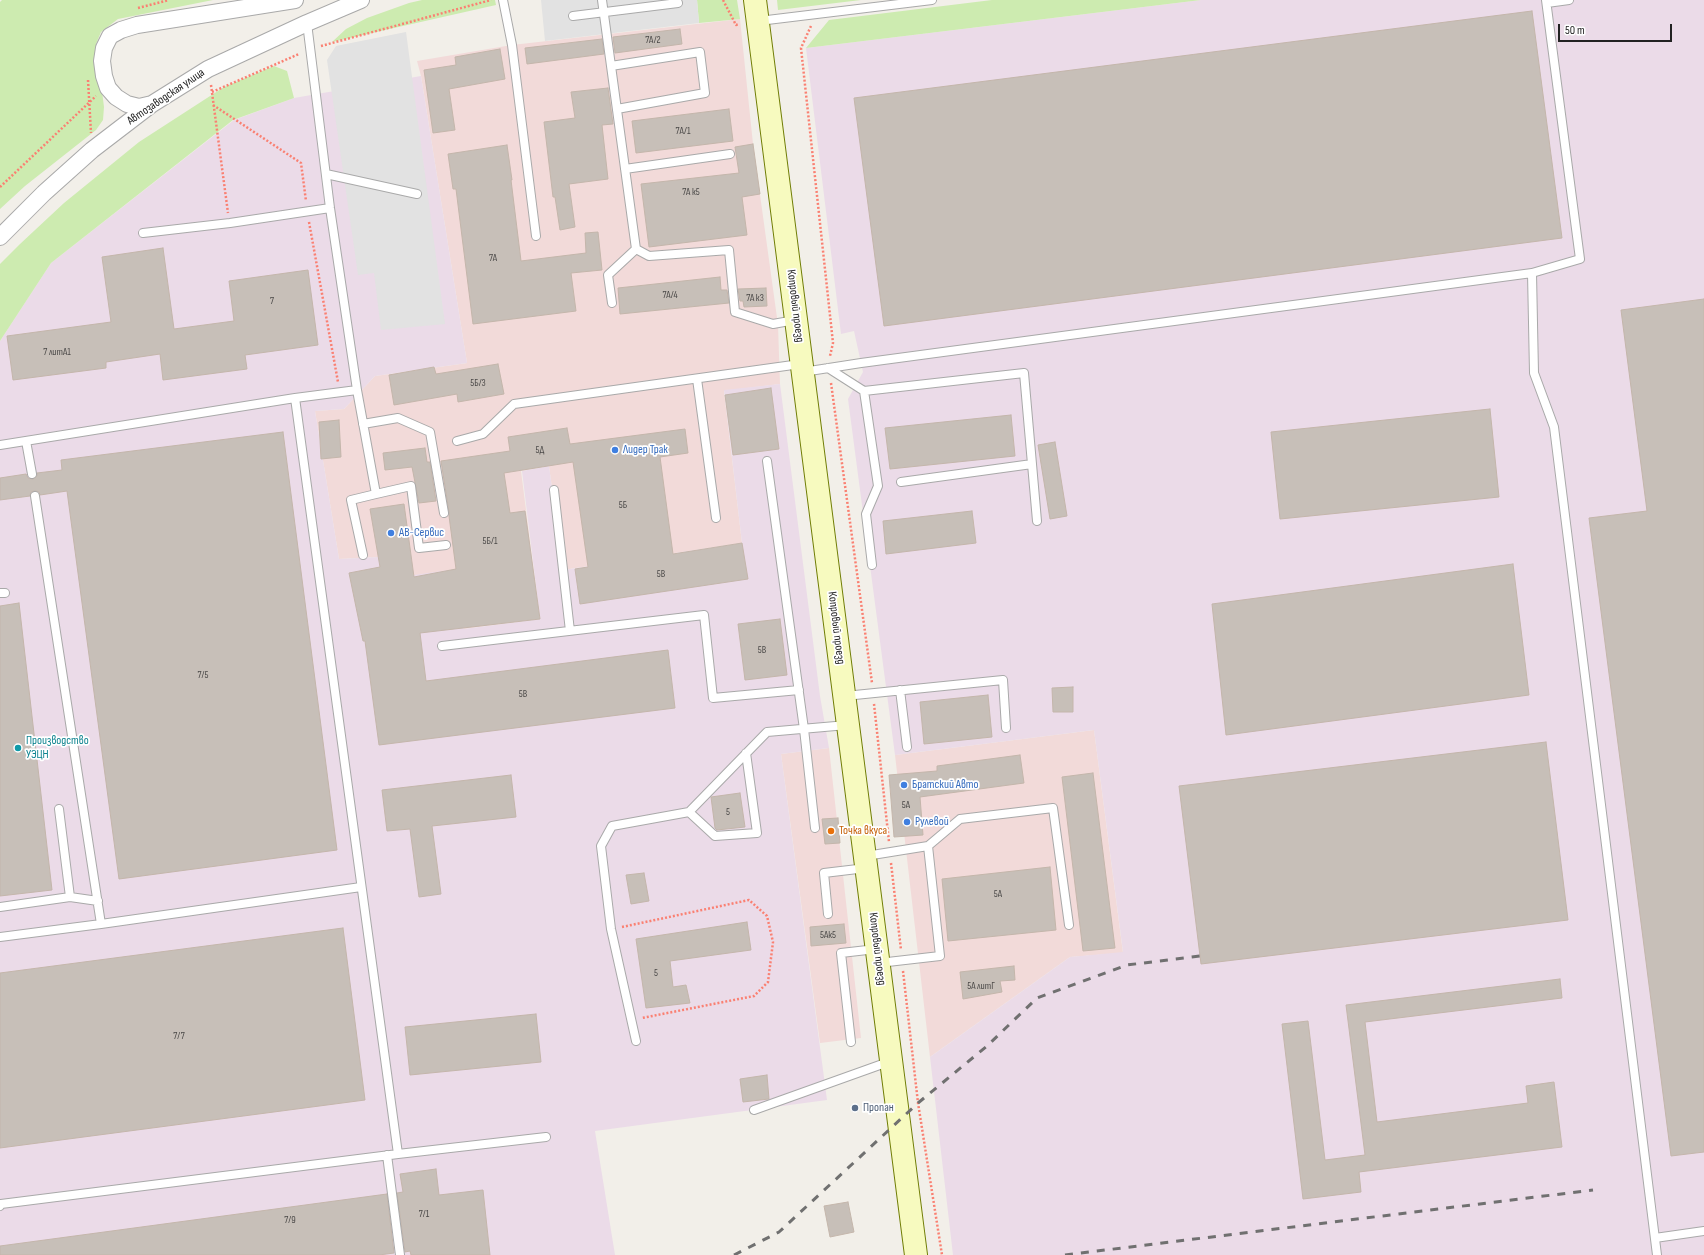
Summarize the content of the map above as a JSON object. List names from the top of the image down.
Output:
{
  "streets": {
    "main road": ["Копровый проезд"],
    "street": ["Автозаводская улица"]
  },
  "places": [
    "Лидер Трак",
    "АВ-Сервис",
    "Производство УЭЦН",
    "Братский Авто",
    "Рулевой",
    "Точка вкуса",
    "Пропан"
  ],
  "house_numbers": [
    "7А/2",
    "7А/1",
    "7А к5",
    "7А",
    "7А/4",
    "7А к3",
    "7",
    "7 литА1",
    "5Б/3",
    "5Д",
    "5Б",
    "5Б/1",
    "5В",
    "5В",
    "7/5",
    "5В",
    "5А",
    "5",
    "5А",
    "5Ак5",
    "5",
    "5А литГ",
    "7/7",
    "7/1",
    "7/9"
  ],
  "scale_bar": "50 m"
}
